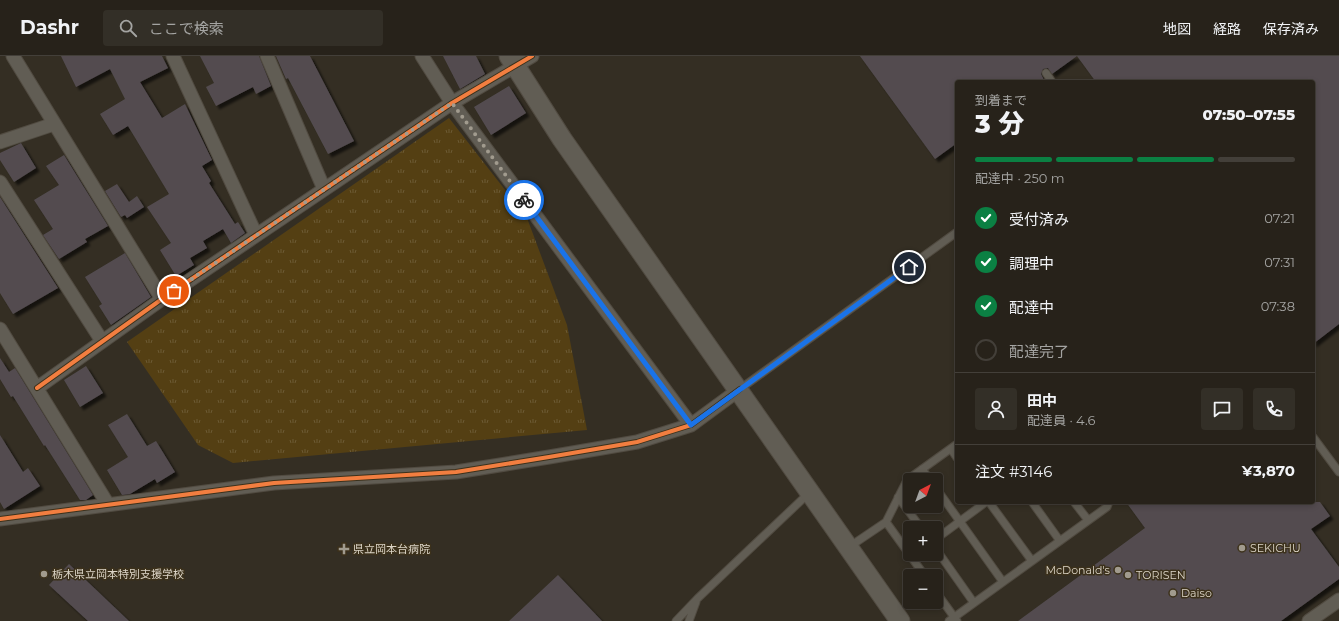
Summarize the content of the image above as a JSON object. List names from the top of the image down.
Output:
{
  "places": {
    "other": [
      "SEKICHU",
      "McDonald's",
      "栃木県立岡本特別支援学校",
      "TORISEN",
      "Daiso"
    ],
    "health": ["県立岡本台病院"]
  },
  "north": "top right",
  "page": {
    "header": "Dashr",
    "search": "ここで検索",
    "nav": ["地図", "経路", "保存済み"],
    "heading": ["3 分", "到着まで", "07:50–07:55"],
    "panel": [
      "田中",
      "配達員 · 4.6",
      "注文 #3146",
      "¥3,870"
    ],
    "bar": "配達中 · 250 m",
    "list": [
      ["受付済み", "07:21"],
      ["調理中", "07:31"],
      ["配達中", "07:38"],
      "配達完了"
    ],
    "map_buttons": ["+", "−"]
  }
}
